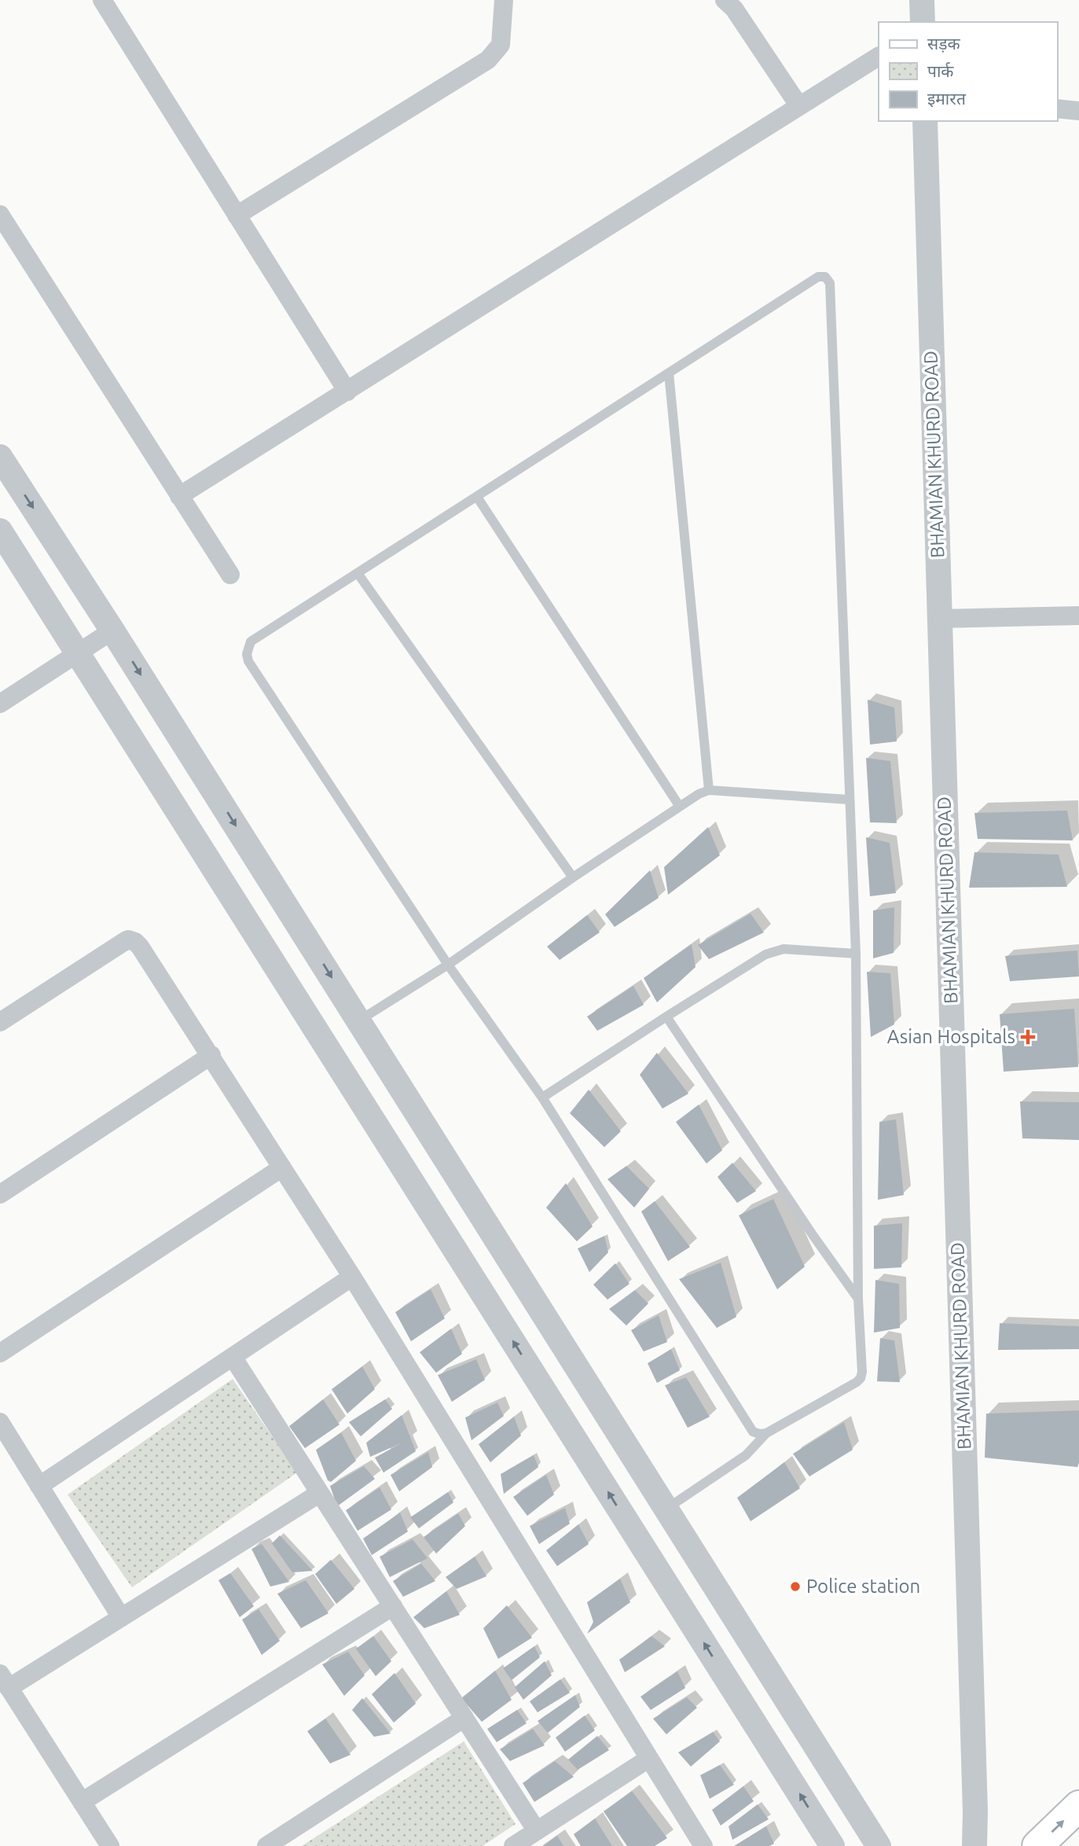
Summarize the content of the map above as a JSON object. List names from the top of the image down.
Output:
{
  "streets": {
    "street": ["BHAMIAN KHURD ROAD"]
  },
  "places": {
    "health": ["Asian Hospitals"],
    "other": ["Police station"]
  },
  "legend": ["सड़क", "पार्क", "इमारत"]
}
